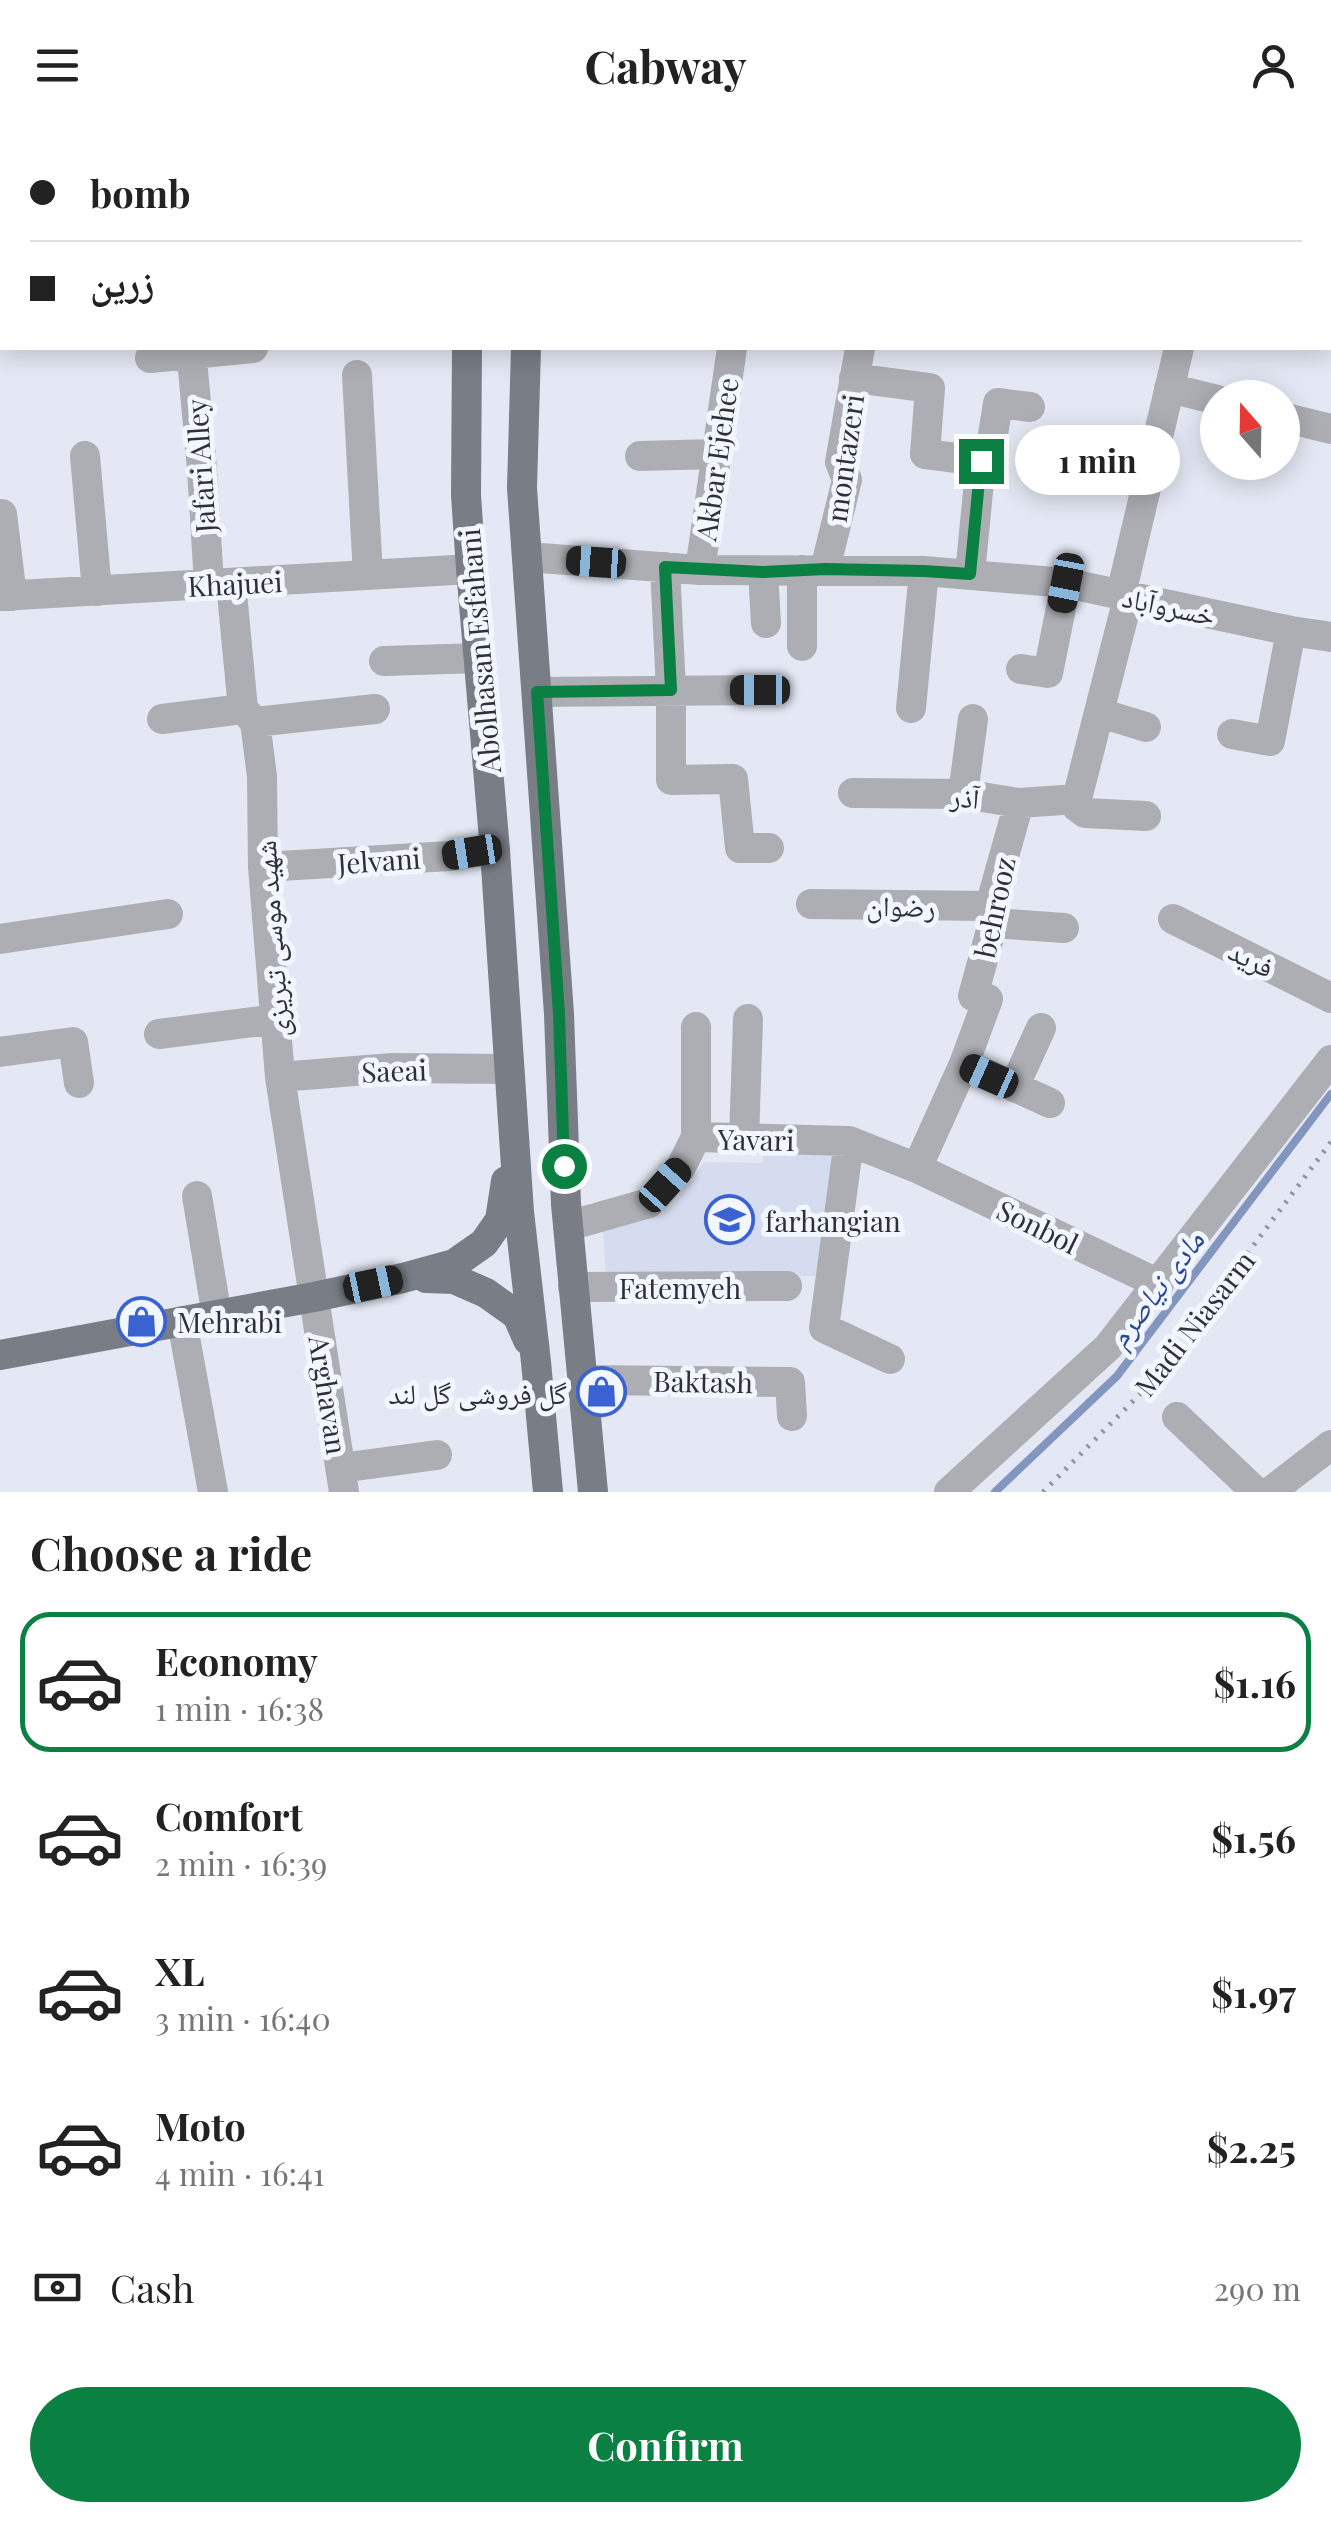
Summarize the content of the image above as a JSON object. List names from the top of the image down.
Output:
{
  "streets": {
    "main road": ["Abolhasan Esfahani"],
    "street": [
      "montazeri",
      "Akbar Ejehee",
      "Jafari Alley",
      "Khajuei",
      "خسروآباد",
      "آذر",
      "Jelvani",
      "رضوان",
      "behrooz",
      "شهید موسی تبریزی",
      "فرید",
      "Saeai",
      "Yavari",
      "Sonbol",
      "Fatemyeh",
      "Madi Niasarm",
      "Baktash",
      "Arghavan"
    ]
  },
  "crossings": [
    ["montazeri", "خسروآباد"],
    ["Akbar Ejehee", "خسروآباد"],
    ["Jafari Alley", "Khajuei"],
    ["Jafari Alley", "شهید موسی تبریزی"],
    ["Khajuei", "Abolhasan Esfahani"],
    ["Khajuei", "شهید موسی تبریزی"],
    ["خسروآباد", "Abolhasan Esfahani"],
    ["Abolhasan Esfahani", "Jelvani"],
    ["Abolhasan Esfahani", "Saeai"],
    ["Abolhasan Esfahani", "Yavari"],
    ["Abolhasan Esfahani", "Fatemyeh"],
    ["Abolhasan Esfahani", "Baktash"],
    ["آذر", "behrooz"],
    ["Jelvani", "شهید موسی تبریزی"],
    ["رضوان", "behrooz"],
    ["شهید موسی تبریزی", "Saeai"],
    ["شهید موسی تبریزی", "Arghavan"],
    ["Yavari", "Sonbol"],
    ["Sonbol", "Madi Niasarm"]
  ],
  "water": ["مادی نیاصرم"],
  "places": {
    "school or university": ["farhangian"],
    "shop": ["Mehrabi", "گل فروشی گل لند"]
  },
  "north": "top",
  "page": {
    "header": "Cabway",
    "banner": ["bomb", "زرین"],
    "bubble": "1 min",
    "heading": "Choose a ride",
    "list": [
      {
        "name": "Economy",
        "note": "1 min · 16:38",
        "value": "$1.16"
      },
      {
        "name": "Comfort",
        "note": "2 min · 16:39",
        "value": "$1.56"
      },
      {
        "name": "XL",
        "note": "3 min · 16:40",
        "value": "$1.97"
      },
      {
        "name": "Moto",
        "note": "4 min · 16:41",
        "value": "$2.25"
      }
    ],
    "pay": ["Cash", "290 m"],
    "buttons": "Confirm"
  }
}
